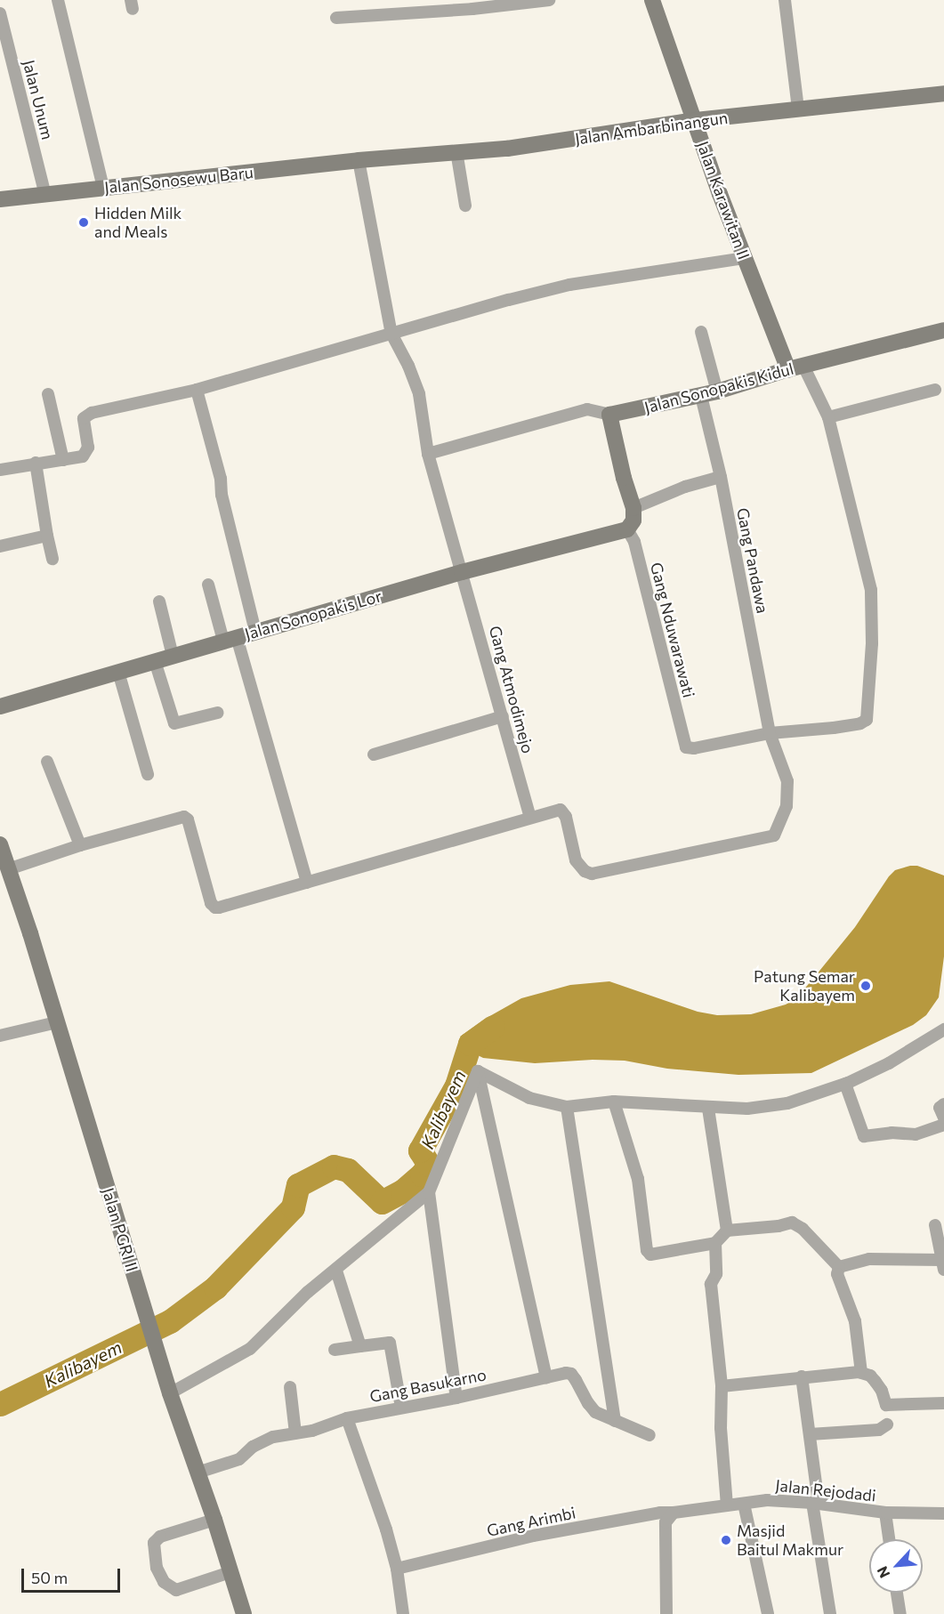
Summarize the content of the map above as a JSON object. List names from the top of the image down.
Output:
{
  "streets": {
    "street": [
      "Jalan Unum",
      "Jalan Ambarbinangun",
      "Jalan Sonosewu Baru",
      "Jalan Karawitan II",
      "Jalan Sonopakis Kidul",
      "Gang Pandawa",
      "Jalan Sonopakis Lor",
      "Gang Nduwarawati",
      "Gang Atmodimejo",
      "Jalan PGRI II",
      "Gang Basukarno",
      "Jalan Rejodadi",
      "Gang Arimbi"
    ]
  },
  "crossings": [
    ["Jalan Unum", "Jalan Sonosewu Baru"],
    ["Jalan Ambarbinangun", "Jalan Sonosewu Baru"],
    ["Jalan Ambarbinangun", "Jalan Karawitan II"],
    ["Jalan Karawitan II", "Jalan Sonopakis Kidul"],
    ["Jalan Sonopakis Kidul", "Gang Pandawa"],
    ["Gang Pandawa", "Gang Nduwarawati"],
    ["Gang Pandawa", "Gang Atmodimejo"],
    ["Jalan Sonopakis Lor", "Gang Nduwarawati"],
    ["Jalan Sonopakis Lor", "Gang Atmodimejo"],
    ["Jalan PGRI II", "Gang Basukarno"],
    ["Jalan Rejodadi", "Gang Arimbi"]
  ],
  "water": ["Kalibayem"],
  "places": ["Hidden Milk and Meals", "Patung Semar Kalibayem", "Masjid Baitul Makmur"],
  "scale_bar": "50 m",
  "north": "bottom left"
}
